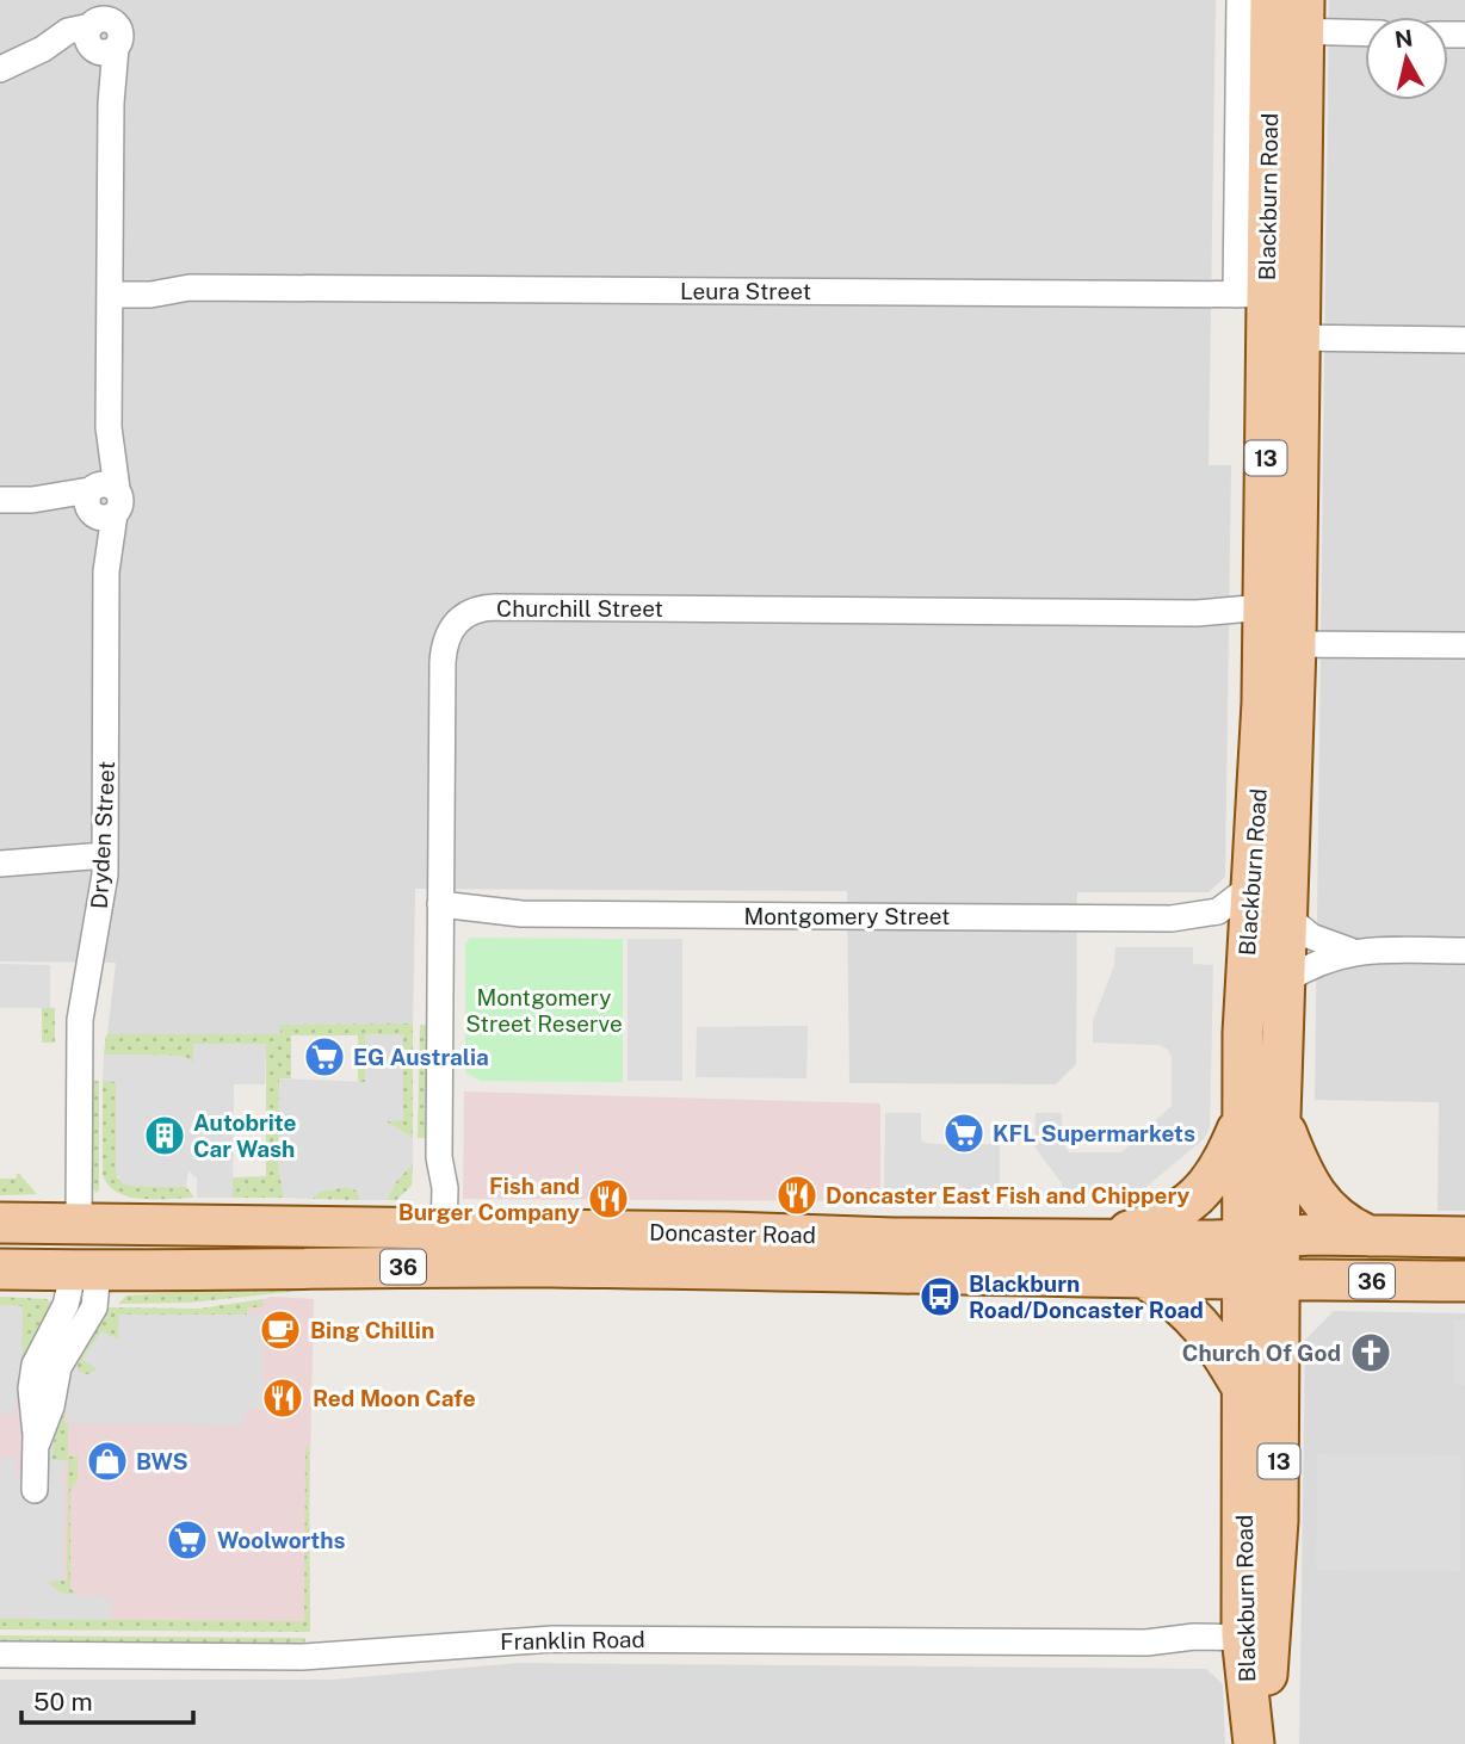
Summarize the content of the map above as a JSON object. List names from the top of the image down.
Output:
{
  "streets": {
    "main road": [
      "Blackburn Road",
      "13",
      "Doncaster Road",
      "36"
    ],
    "street": [
      "Leura Street",
      "Churchill Street",
      "Dryden Street",
      "Montgomery Street",
      "Franklin Road"
    ]
  },
  "crossings": [
    ["Blackburn Road", "Leura Street"],
    ["Blackburn Road", "Churchill Street"],
    ["Blackburn Road", "Montgomery Street"],
    ["Blackburn Road", "Doncaster Road"],
    ["Blackburn Road", "Franklin Road"],
    ["Leura Street", "Dryden Street"],
    ["Churchill Street", "Montgomery Street"],
    ["Churchill Street", "Doncaster Road"],
    ["Dryden Street", "Doncaster Road"]
  ],
  "parks": ["Montgomery Street Reserve"],
  "places": {
    "supermarket": ["EG Australia", "KFL Supermarkets", "Woolworths"],
    "building": ["Autobrite Car Wash"],
    "restaurant": ["Doncaster East Fish and Chippery", "Fish and Burger Company", "Red Moon Cafe"],
    "bus stop": ["Blackburn Road/Doncaster Road"],
    "cafe": ["Bing Chillin"],
    "church": ["Church Of God"],
    "shop": ["BWS"]
  },
  "scale_bar": "50 m",
  "north": "top"
}
